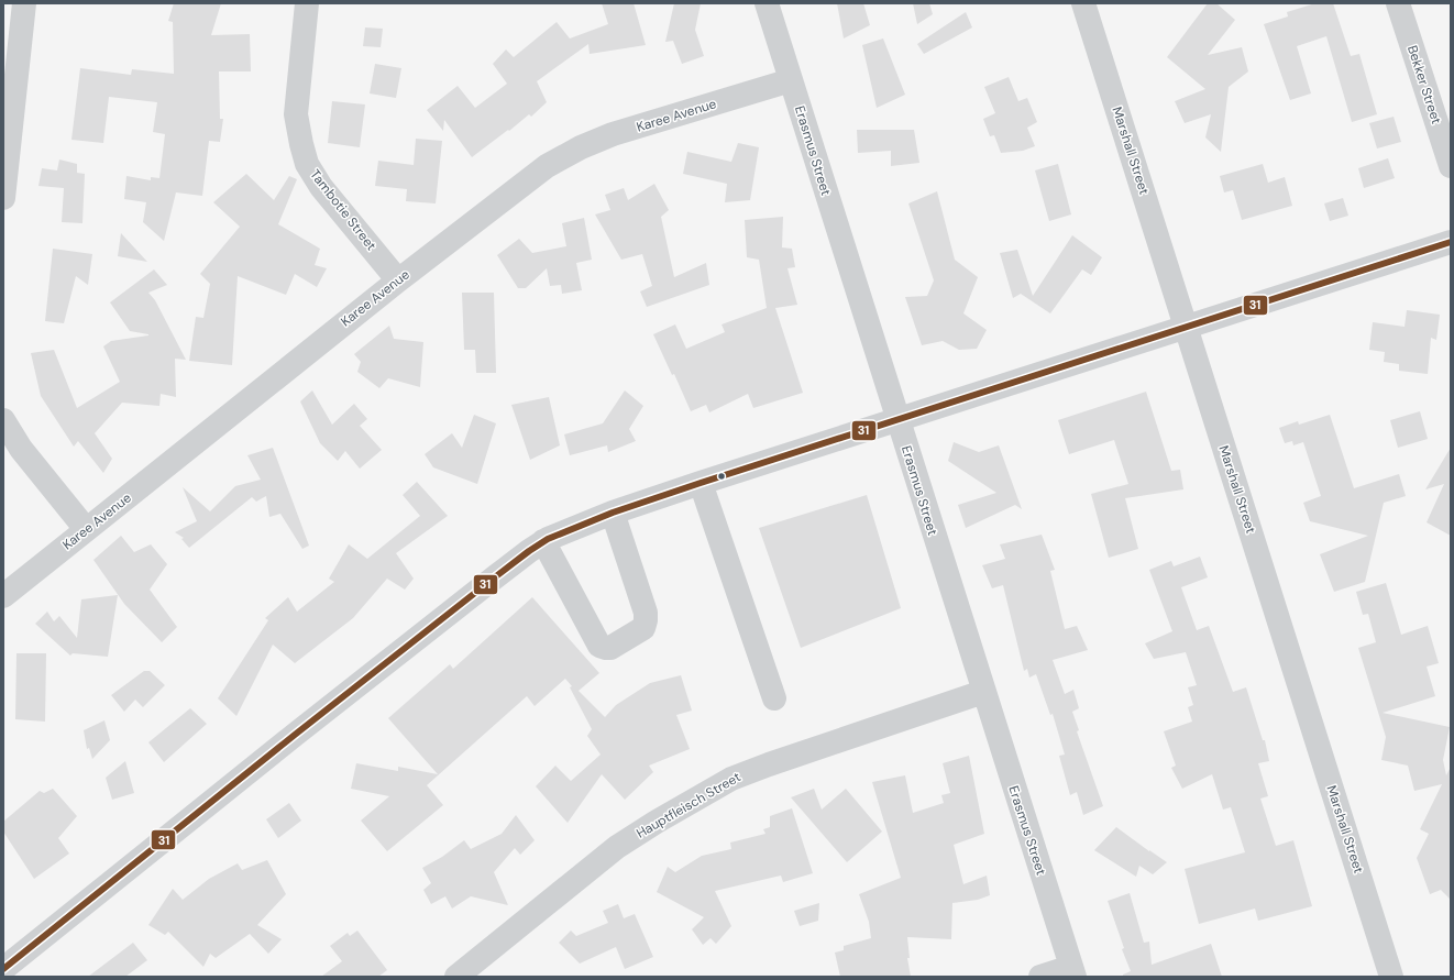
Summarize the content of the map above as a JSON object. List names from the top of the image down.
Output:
{
  "streets": {
    "street": [
      "Bekker Street",
      "Karee Avenue",
      "Erasmus Street",
      "Marshall Street",
      "Tambotie Street",
      "Hauptfleisch Street"
    ]
  },
  "crossings": [
    ["Karee Avenue", "Erasmus Street"],
    ["Karee Avenue", "Tambotie Street"],
    ["Erasmus Street", "Hauptfleisch Street"]
  ],
  "lines": ["transit line 31"]
}
